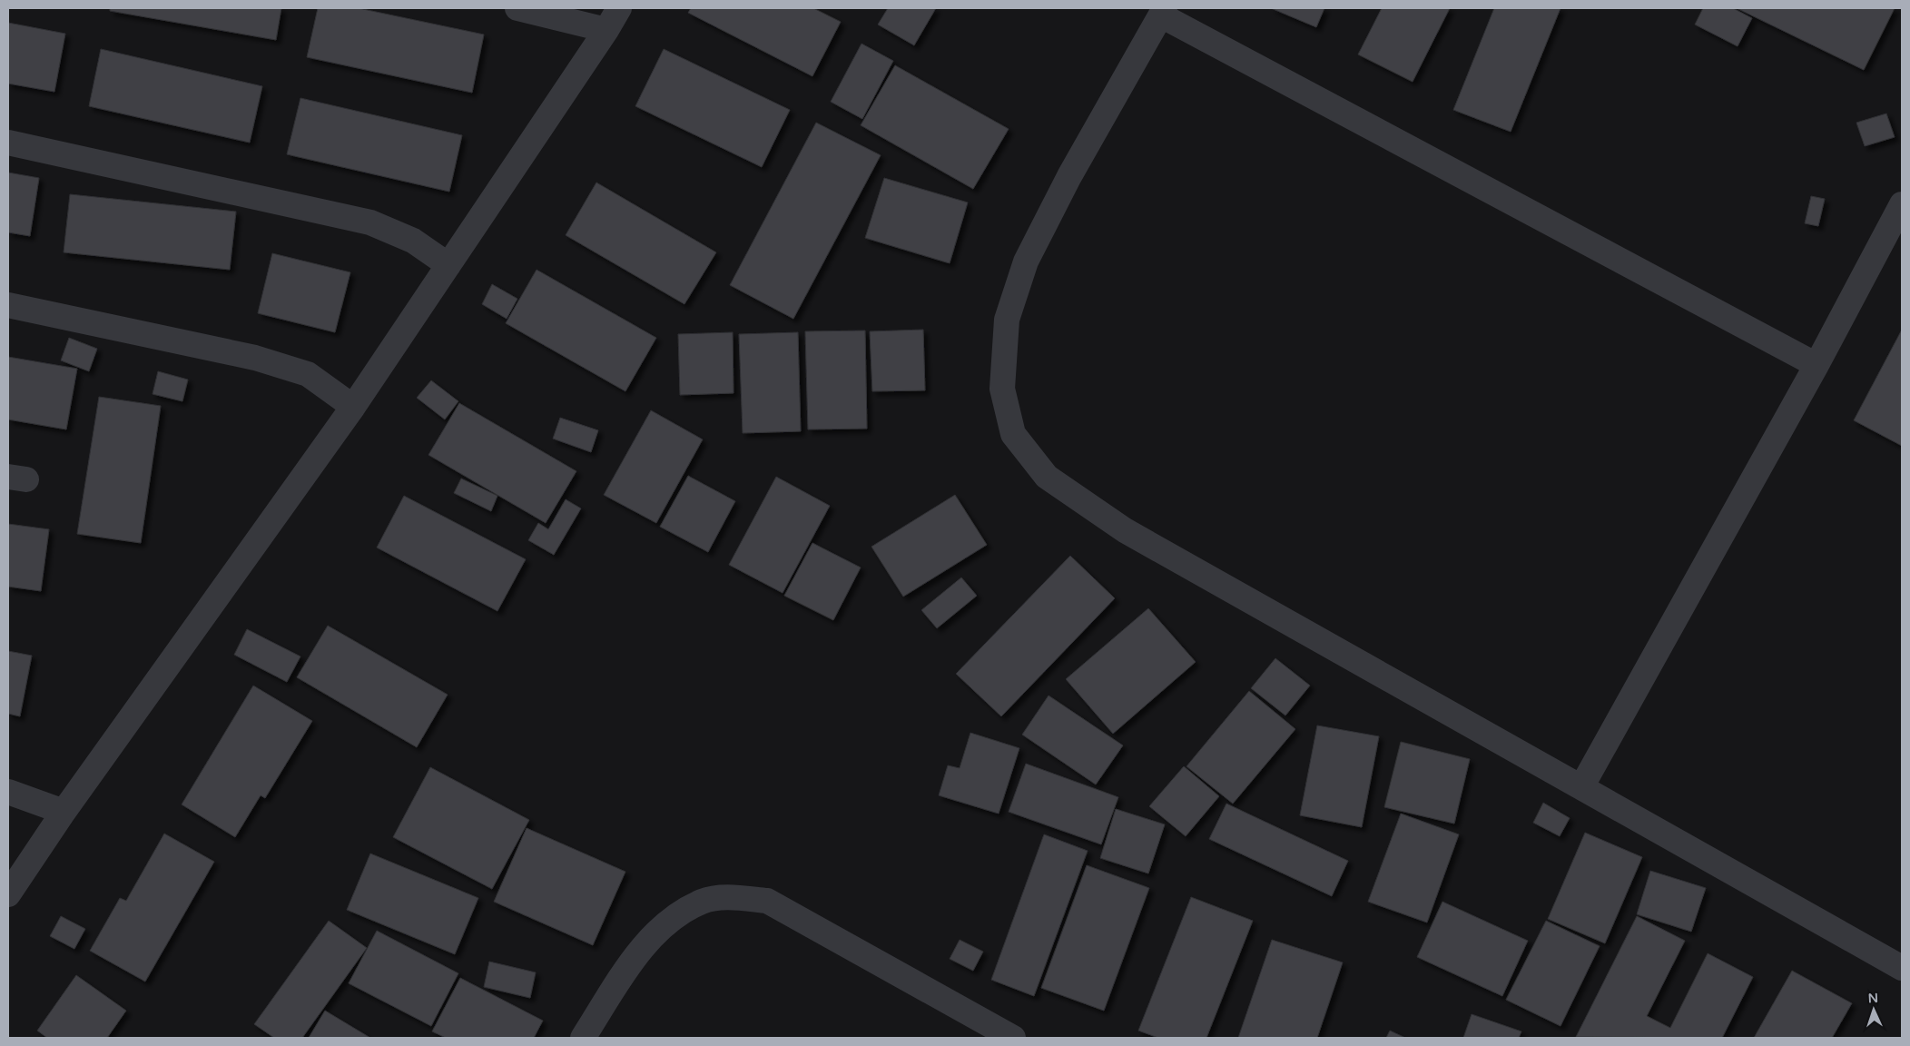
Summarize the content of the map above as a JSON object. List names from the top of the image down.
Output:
{
  "north": "top"
}
